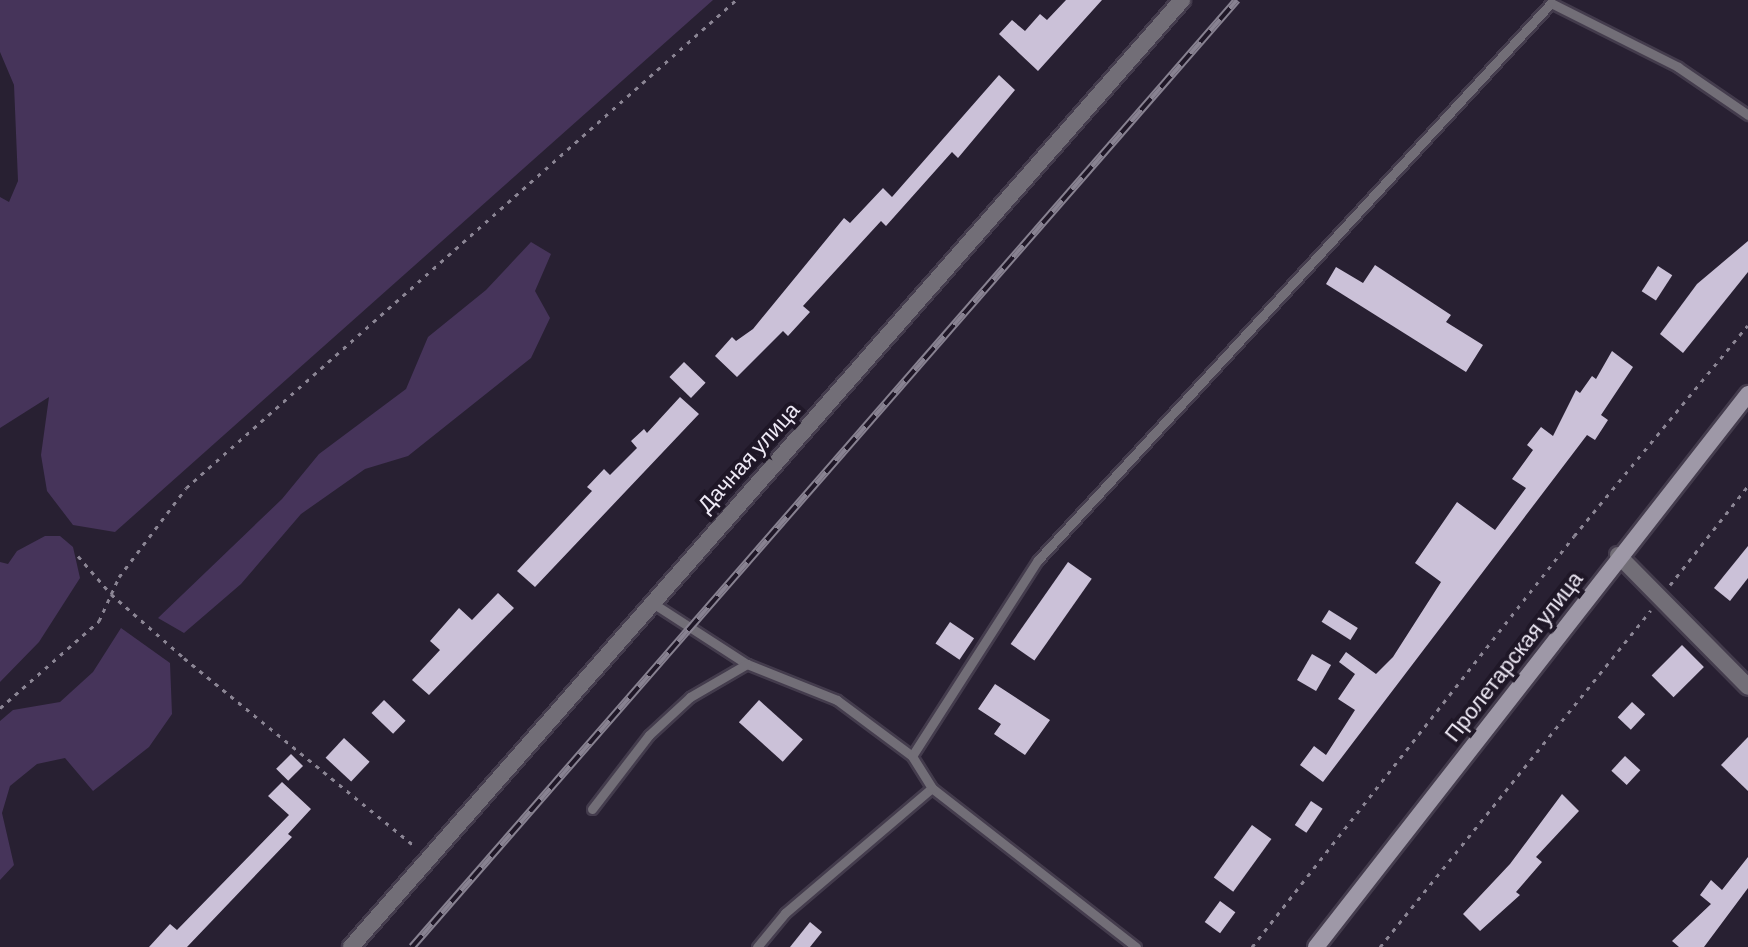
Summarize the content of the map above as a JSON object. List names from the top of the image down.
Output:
{
  "streets": {
    "main road": ["Пролетарская улица"],
    "street": ["Дачная улица"]
  }
}
